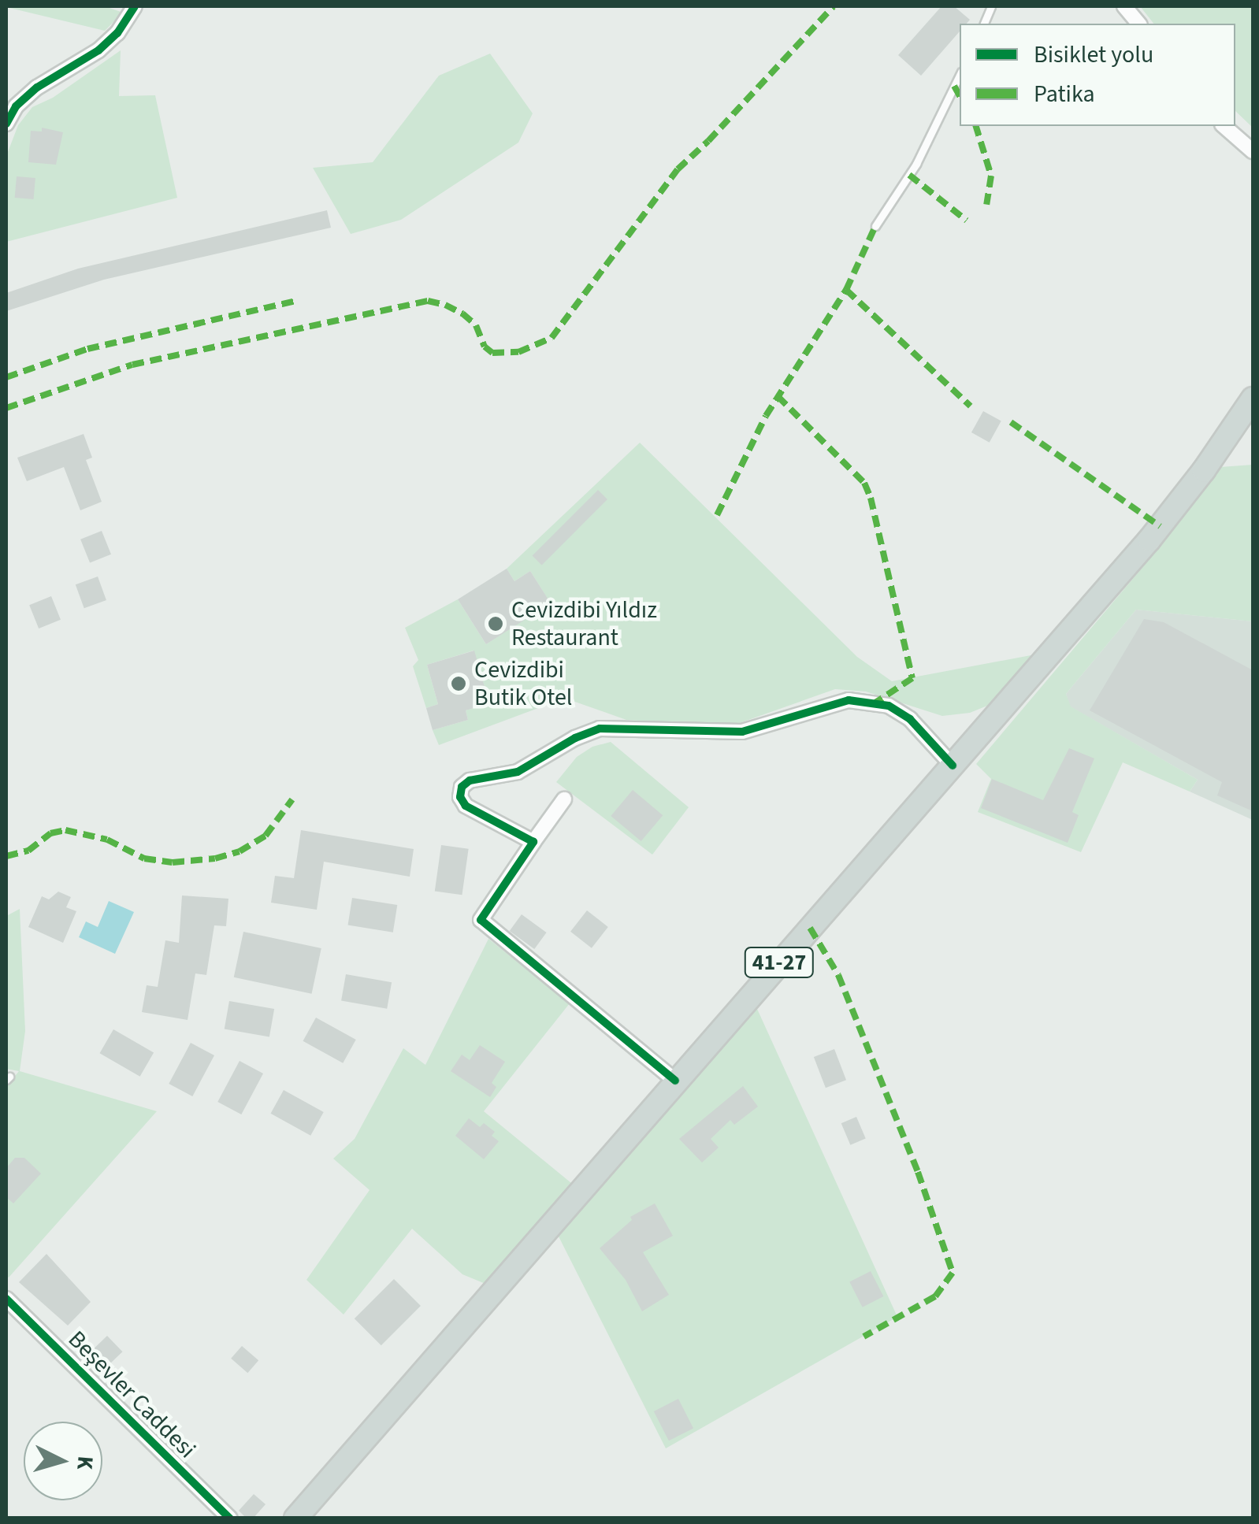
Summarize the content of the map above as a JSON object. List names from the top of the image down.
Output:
{
  "streets": {
    "main road": ["41-27"],
    "street": ["Beşevler Caddesi"]
  },
  "places": ["Cevizdibi Yıldız Restaurant", "Cevizdibi Butik Otel"],
  "legend": ["Bisiklet yolu", "Patika"],
  "north": "right"
}
